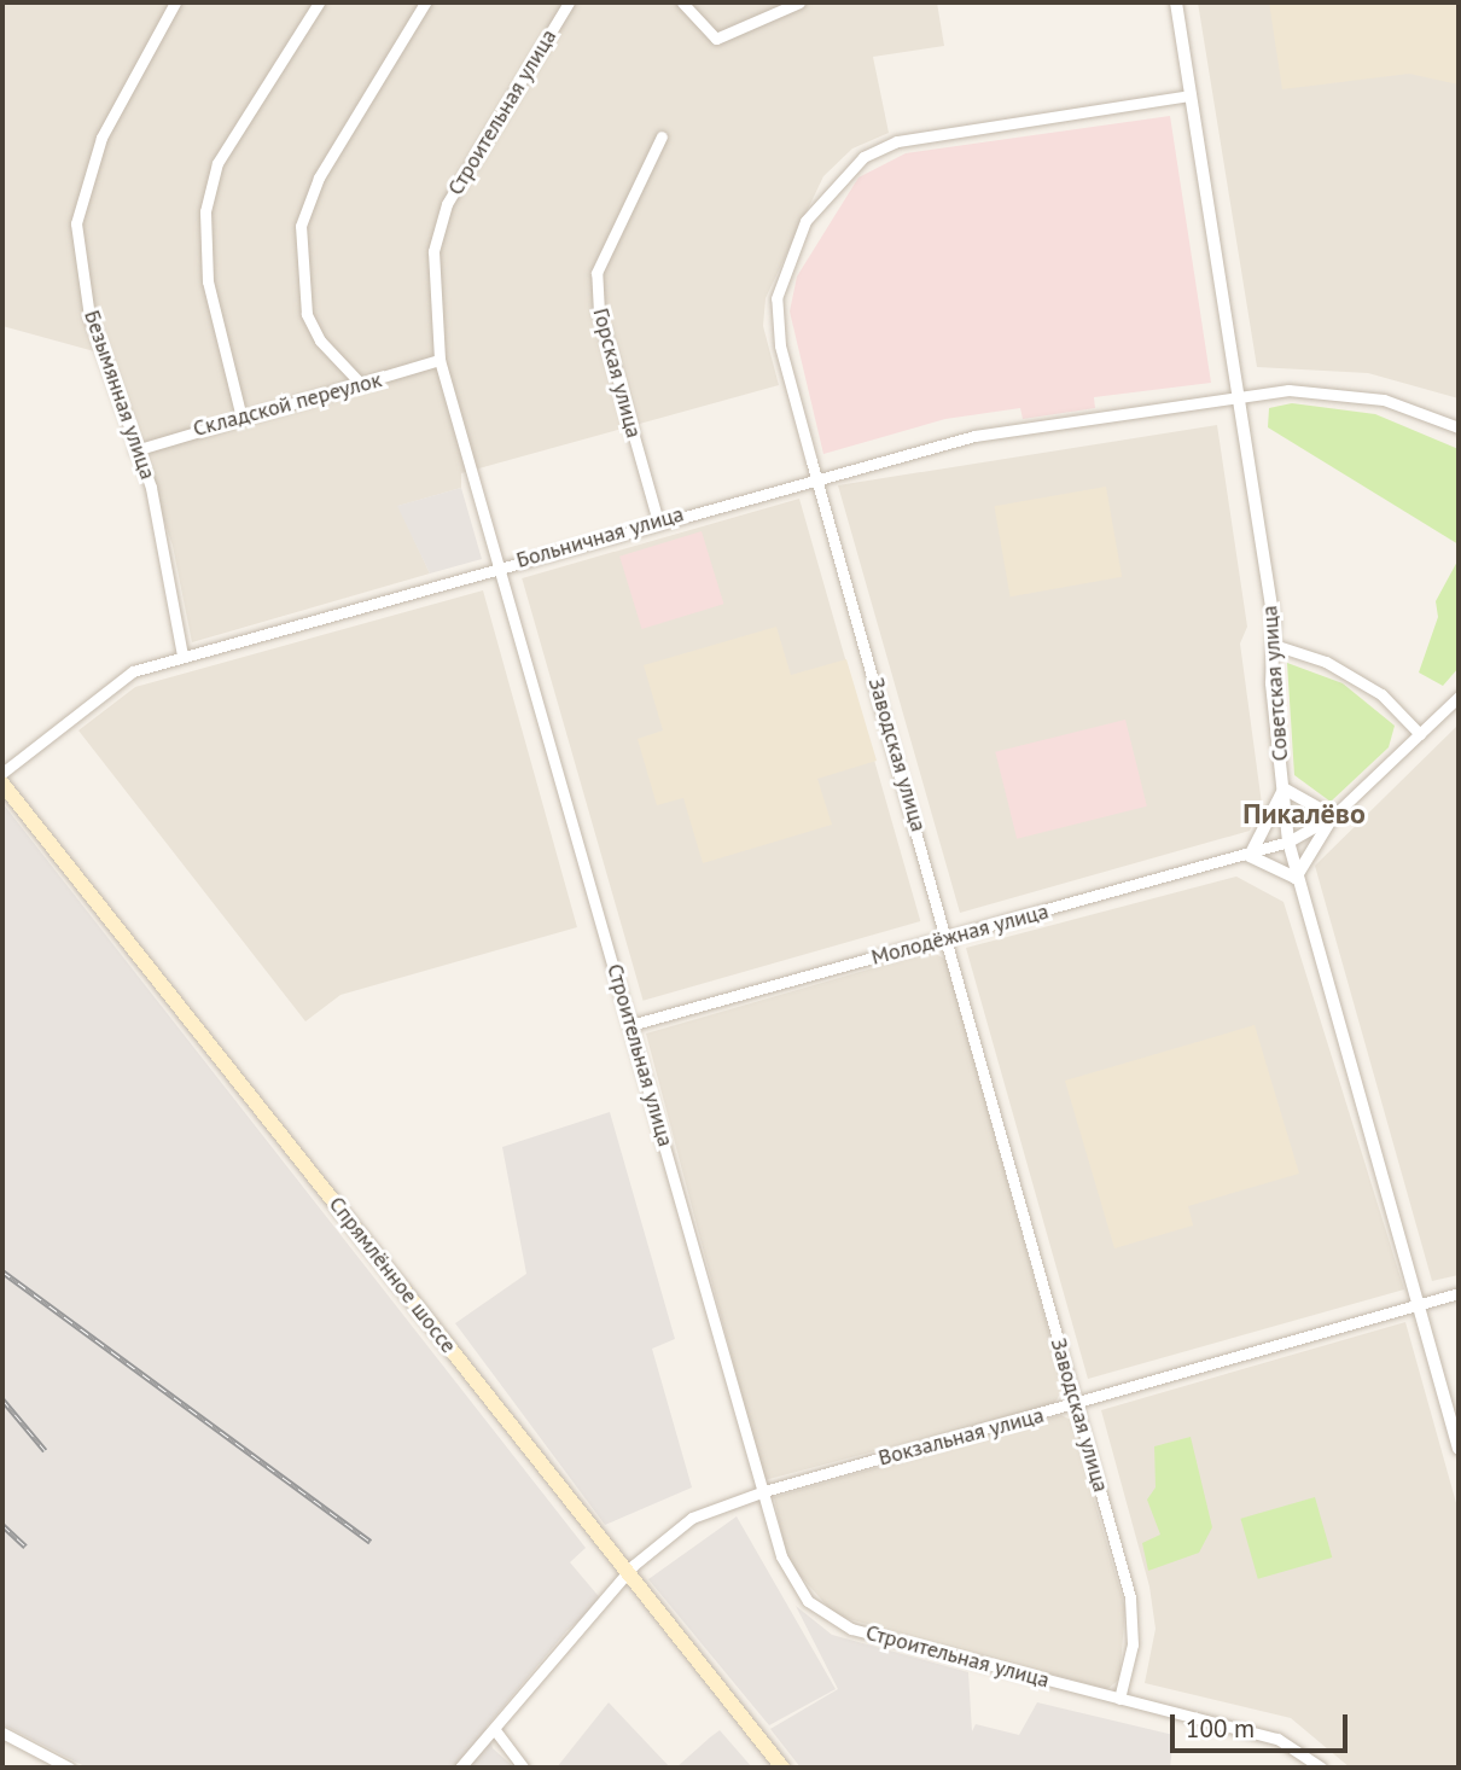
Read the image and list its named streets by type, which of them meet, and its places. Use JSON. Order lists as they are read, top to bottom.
{
  "streets": {
    "main road": ["Спрямлённое шоссе"],
    "street": [
      "Строительная улица",
      "Горская улица",
      "Безымянная улица",
      "Складской переулок",
      "Больничная улица",
      "Советская улица",
      "Заводская улица",
      "Молодёжная улица",
      "Вокзальная улица"
    ]
  },
  "crossings": [
    ["Строительная улица", "Складской переулок"],
    ["Строительная улица", "Больничная улица"],
    ["Строительная улица", "Заводская улица"],
    ["Строительная улица", "Молодёжная улица"],
    ["Строительная улица", "Вокзальная улица"],
    ["Горская улица", "Больничная улица"],
    ["Безымянная улица", "Складской переулок"],
    ["Безымянная улица", "Больничная улица"],
    ["Больничная улица", "Советская улица"],
    ["Больничная улица", "Заводская улица"],
    ["Советская улица", "Заводская улица"],
    ["Советская улица", "Молодёжная улица"],
    ["Советская улица", "Вокзальная улица"],
    ["Заводская улица", "Молодёжная улица"],
    ["Заводская улица", "Вокзальная улица"],
    ["Спрямлённое шоссе", "Вокзальная улица"]
  ],
  "districts": ["Пикалёво"],
  "scale_bar": "100 m"
}
